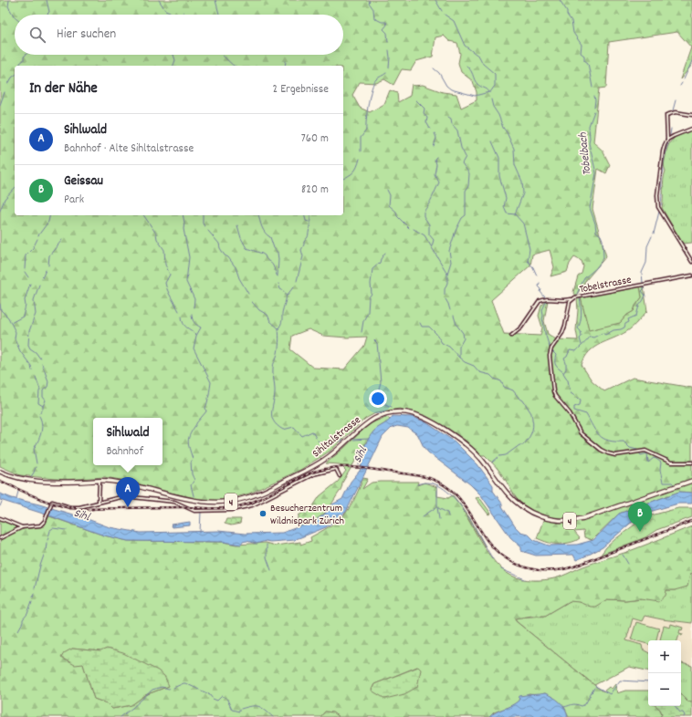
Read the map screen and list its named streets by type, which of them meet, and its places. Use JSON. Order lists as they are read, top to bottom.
{
  "streets": {
    "main road": ["Sihltalstrasse", "4"],
    "street": ["Tobelstrasse"]
  },
  "water": ["Tobelbach", "Sihl"],
  "places": ["Besucherzentrum Wildnispark Zürich"],
  "page": {
    "search": "Hier suchen",
    "heading": ["In der Nähe", "2 Ergebnisse"],
    "list": [
      {
        "mark": "A",
        "name": "Sihlwald",
        "note": "Bahnhof · Alte Sihltalstrasse",
        "value": "760 m"
      },
      {
        "mark": "B",
        "name": "Geissau",
        "note": "Park",
        "value": "820 m"
      }
    ],
    "popup": ["Sihlwald", "Bahnhof"],
    "pins": ["A", "B"],
    "map_buttons": ["+", "−"]
  }
}
